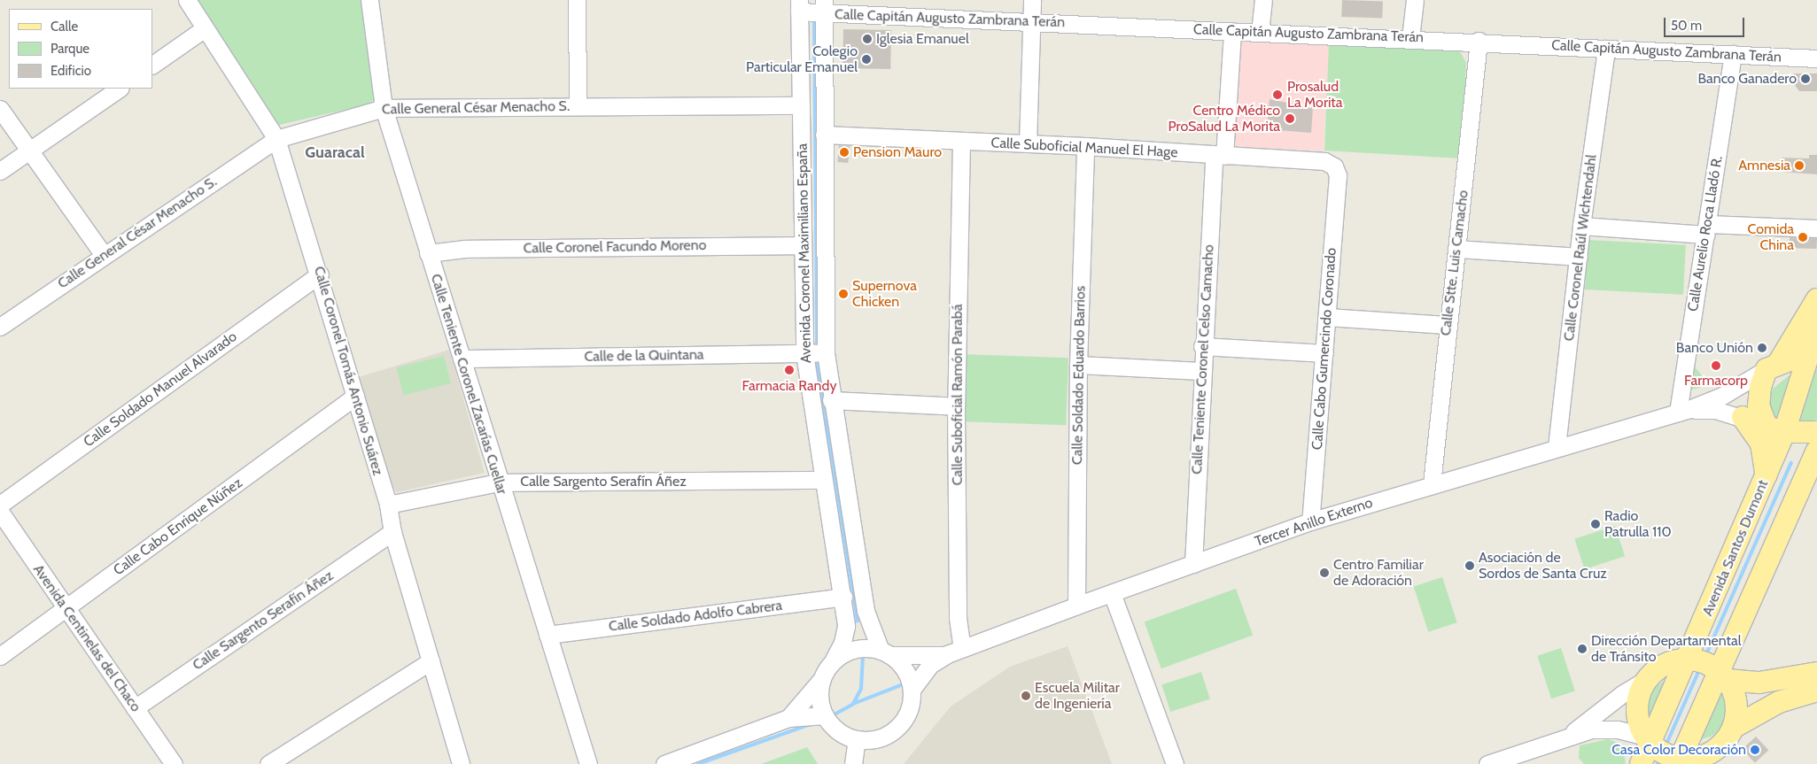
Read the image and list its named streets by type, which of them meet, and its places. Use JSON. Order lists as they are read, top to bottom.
{
  "streets": {
    "main road": ["Avenida Santos Dumont"],
    "street": [
      "Calle Capitán Augusto Zambrana Terán",
      "Calle General César Menacho S.",
      "Calle Suboficial Manuel El Hage",
      "Calle Aurelio Roca Lladó R.",
      "Calle Coronel Facundo Moreno",
      "Calle Coronel Raúl Wichtendahl",
      "Avenida Coronel Maximiliano España",
      "Calle Stte. Luis Camacho",
      "Calle Cabo Gumercindo Coronado",
      "Calle de la Quintana",
      "Calle Teniente Coronel Celso Camacho",
      "Calle Coronel Tomás Antonio Suárez",
      "Calle Soldado Eduardo Barrios",
      "Calle Teniente Coronel Zacarías Cuellar",
      "Calle Soldado Manuel Alvarado",
      "Calle Suboficial Ramón Parabá",
      "Calle Sargento Serafín Áñez",
      "Tercer Anillo Externo",
      "Calle Cabo Enrique Núñez",
      "Calle Soldado Adolfo Cabrera",
      "Avenida Centinelas del Chaco"
    ]
  },
  "crossings": [
    ["Calle Capitán Augusto Zambrana Terán", "Calle Aurelio Roca Lladó R."],
    ["Calle Capitán Augusto Zambrana Terán", "Calle Coronel Raúl Wichtendahl"],
    ["Calle Capitán Augusto Zambrana Terán", "Avenida Coronel Maximiliano España"],
    ["Calle Capitán Augusto Zambrana Terán", "Calle Stte. Luis Camacho"],
    ["Calle Capitán Augusto Zambrana Terán", "Calle Teniente Coronel Celso Camacho"],
    ["Calle General César Menacho S.", "Avenida Coronel Maximiliano España"],
    ["Calle General César Menacho S.", "Calle Coronel Tomás Antonio Suárez"],
    ["Calle General César Menacho S.", "Calle Teniente Coronel Zacarías Cuellar"],
    ["Calle Suboficial Manuel El Hage", "Avenida Coronel Maximiliano España"],
    ["Calle Suboficial Manuel El Hage", "Calle Cabo Gumercindo Coronado"],
    ["Calle Suboficial Manuel El Hage", "Calle Teniente Coronel Celso Camacho"],
    ["Calle Suboficial Manuel El Hage", "Calle Soldado Eduardo Barrios"],
    ["Calle Suboficial Manuel El Hage", "Calle Suboficial Ramón Parabá"],
    ["Calle Aurelio Roca Lladó R.", "Tercer Anillo Externo"],
    ["Calle Coronel Facundo Moreno", "Avenida Coronel Maximiliano España"],
    ["Calle Coronel Facundo Moreno", "Calle Teniente Coronel Zacarías Cuellar"],
    ["Calle Coronel Raúl Wichtendahl", "Tercer Anillo Externo"],
    ["Avenida Coronel Maximiliano España", "Calle de la Quintana"],
    ["Avenida Coronel Maximiliano España", "Calle Sargento Serafín Áñez"],
    ["Avenida Coronel Maximiliano España", "Tercer Anillo Externo"],
    ["Avenida Coronel Maximiliano España", "Calle Soldado Adolfo Cabrera"],
    ["Calle Stte. Luis Camacho", "Tercer Anillo Externo"],
    ["Calle Cabo Gumercindo Coronado", "Tercer Anillo Externo"],
    ["Calle de la Quintana", "Calle Teniente Coronel Zacarías Cuellar"],
    ["Calle Teniente Coronel Celso Camacho", "Tercer Anillo Externo"],
    ["Calle Coronel Tomás Antonio Suárez", "Calle Soldado Manuel Alvarado"],
    ["Calle Coronel Tomás Antonio Suárez", "Calle Sargento Serafín Áñez"],
    ["Calle Coronel Tomás Antonio Suárez", "Calle Cabo Enrique Núñez"],
    ["Calle Soldado Eduardo Barrios", "Tercer Anillo Externo"],
    ["Calle Teniente Coronel Zacarías Cuellar", "Calle Sargento Serafín Áñez"],
    ["Calle Teniente Coronel Zacarías Cuellar", "Calle Soldado Adolfo Cabrera"],
    ["Calle Suboficial Ramón Parabá", "Tercer Anillo Externo"],
    ["Calle Sargento Serafín Áñez", "Avenida Centinelas del Chaco"],
    ["Tercer Anillo Externo", "Avenida Santos Dumont"],
    ["Calle Cabo Enrique Núñez", "Avenida Centinelas del Chaco"]
  ],
  "districts": ["Guaracal"],
  "places": [
    "Iglesia Emanuel",
    "Colegio Particular Emanuel",
    "Banco Ganadero",
    "Prosalud La Morita",
    "Centro Médico ProSalud La Morita",
    "Pension Mauro",
    "Amnesia",
    "Comida China",
    "Supernova Chicken",
    "Banco Unión",
    "Farmacorp",
    "Farmacia Randy",
    "Radio Patrulla 110",
    "Asociación de Sordos de Santa Cruz",
    "Centro Familiar de Adoración",
    "Dirección Departamental de Tránsito",
    "Escuela Militar de Ingeniería",
    "Casa Color Decoración"
  ],
  "legend": ["Calle", "Parque", "Edificio"],
  "scale_bar": "50 m"
}
